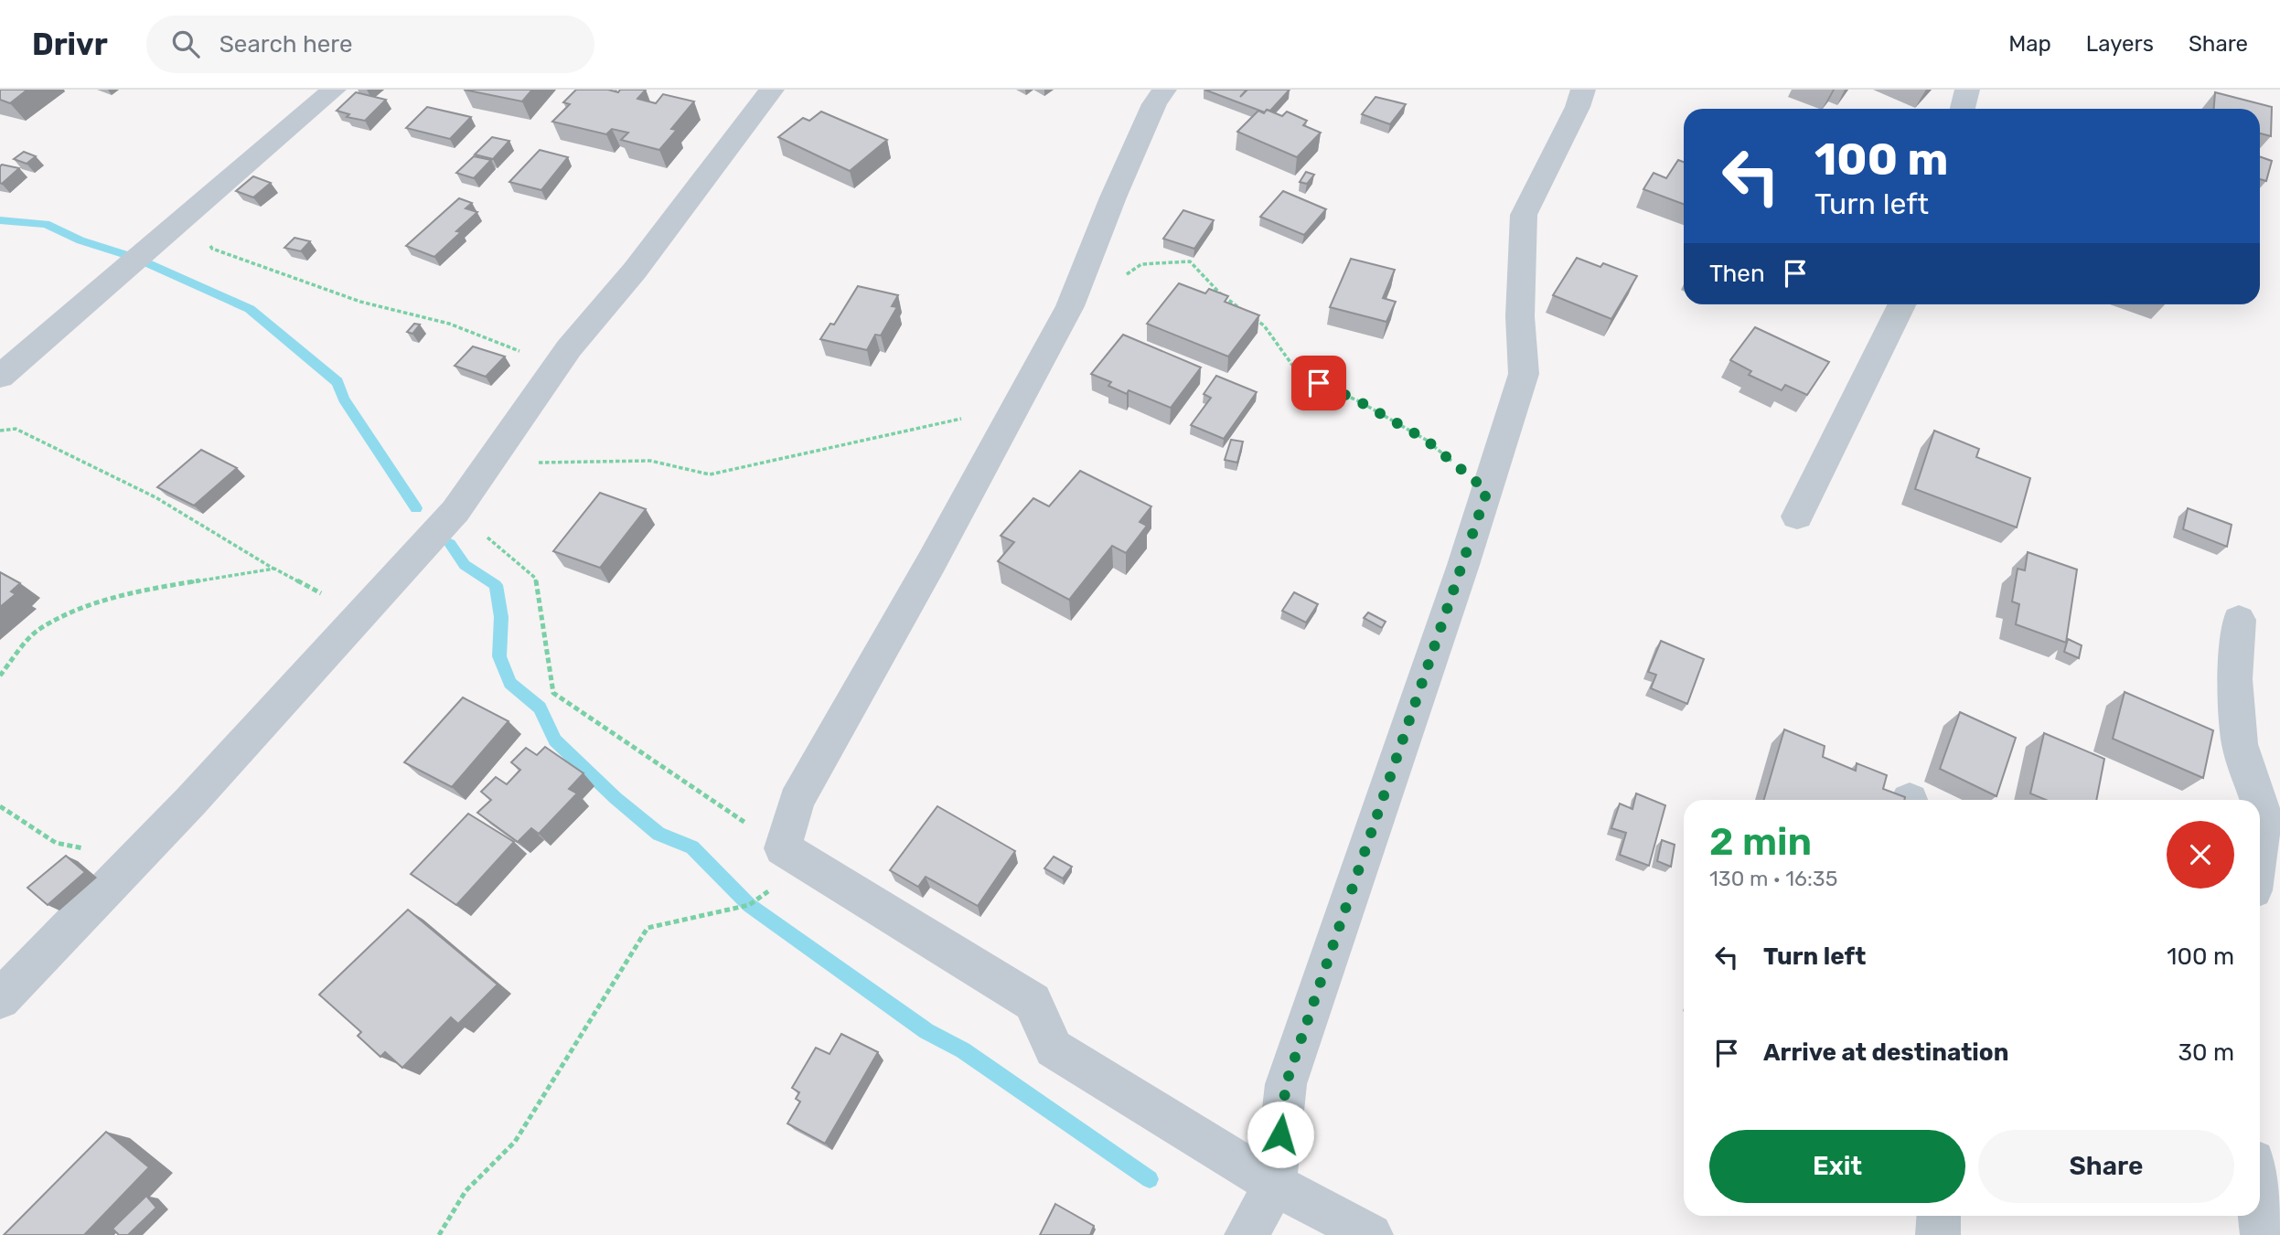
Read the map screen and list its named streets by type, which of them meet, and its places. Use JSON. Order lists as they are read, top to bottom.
{
  "page": {
    "header": "Drivr",
    "search": "Search here",
    "nav": ["Map", "Layers", "Share"],
    "turn": ["100 m", "Turn left"],
    "then": "Then",
    "heading": ["2 min", "130 m · 16:35"],
    "list": [
      {
        "name": "Turn left",
        "value": "100 m"
      },
      {
        "name": "Arrive at destination",
        "value": "30 m"
      }
    ],
    "buttons": ["Exit", "Share"]
  }
}
